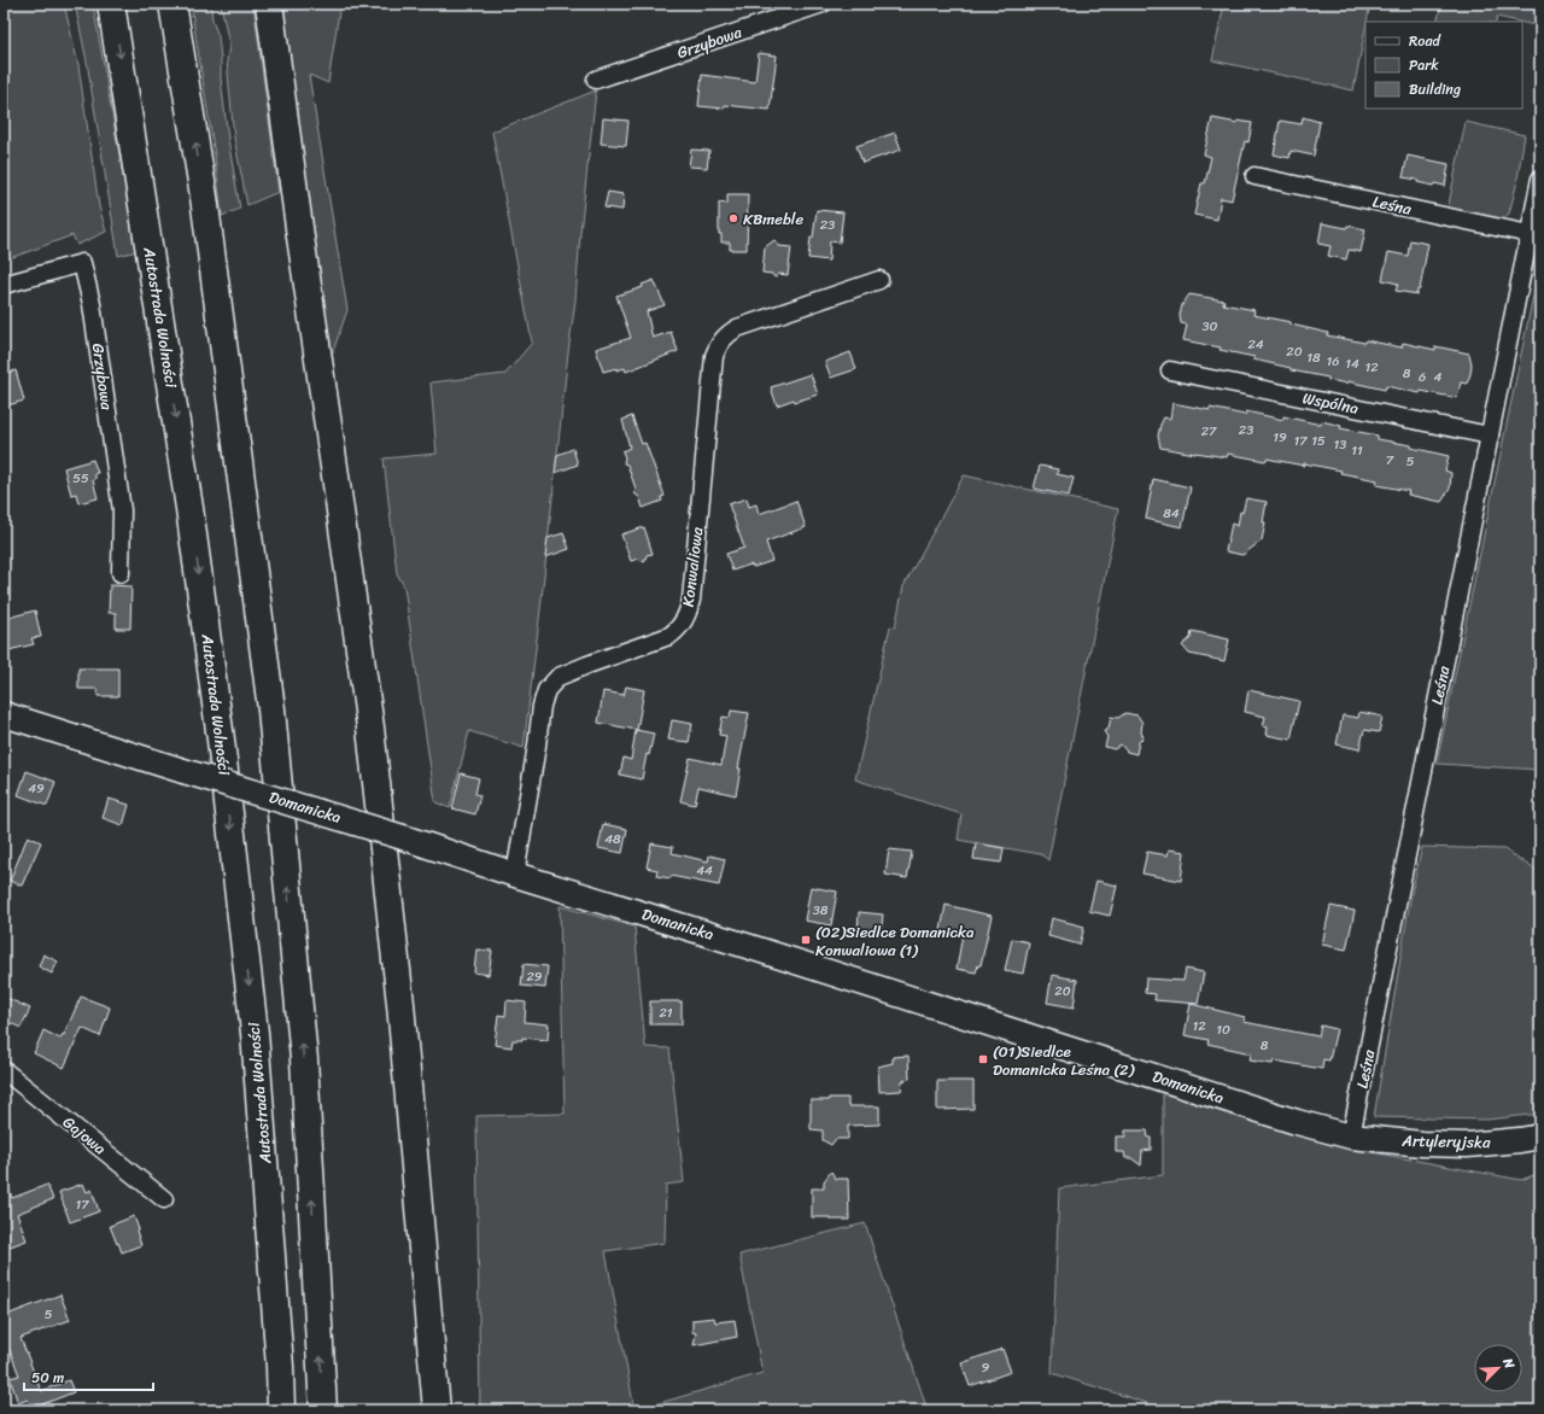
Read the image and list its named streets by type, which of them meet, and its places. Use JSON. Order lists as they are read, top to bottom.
{
  "streets": {
    "main road": ["Autostrada Wolności"],
    "street": [
      "Grzybowa",
      "Leśna",
      "Wspólna",
      "Konwaliowa",
      "Domanicka",
      "Gajowa",
      "Artyleryjska"
    ]
  },
  "crossings": [
    ["Leśna", "Wspólna"],
    ["Leśna", "Domanicka"],
    ["Leśna", "Artyleryjska"],
    ["Konwaliowa", "Domanicka"],
    ["Domanicka", "Artyleryjska"]
  ],
  "places": {
    "other": ["KBmeble"],
    "transit": ["(02)Siedlce Domanicka Konwaliowa (1)", "(01)Siedlce Domanicka Leśna (2)"]
  },
  "house_numbers": [
    "23",
    "30",
    "24",
    "20",
    "18",
    "16",
    "14",
    "12",
    "8",
    "6",
    "4",
    "23",
    "27",
    "19",
    "17",
    "15",
    "13",
    "11",
    "7",
    "5",
    "55",
    "84",
    "49",
    "48",
    "44",
    "38",
    "29",
    "20",
    "21",
    "12",
    "10",
    "8",
    "17",
    "5",
    "9"
  ],
  "legend": ["Road", "Park", "Building"],
  "scale_bar": "50 m",
  "north": "top right"
}
